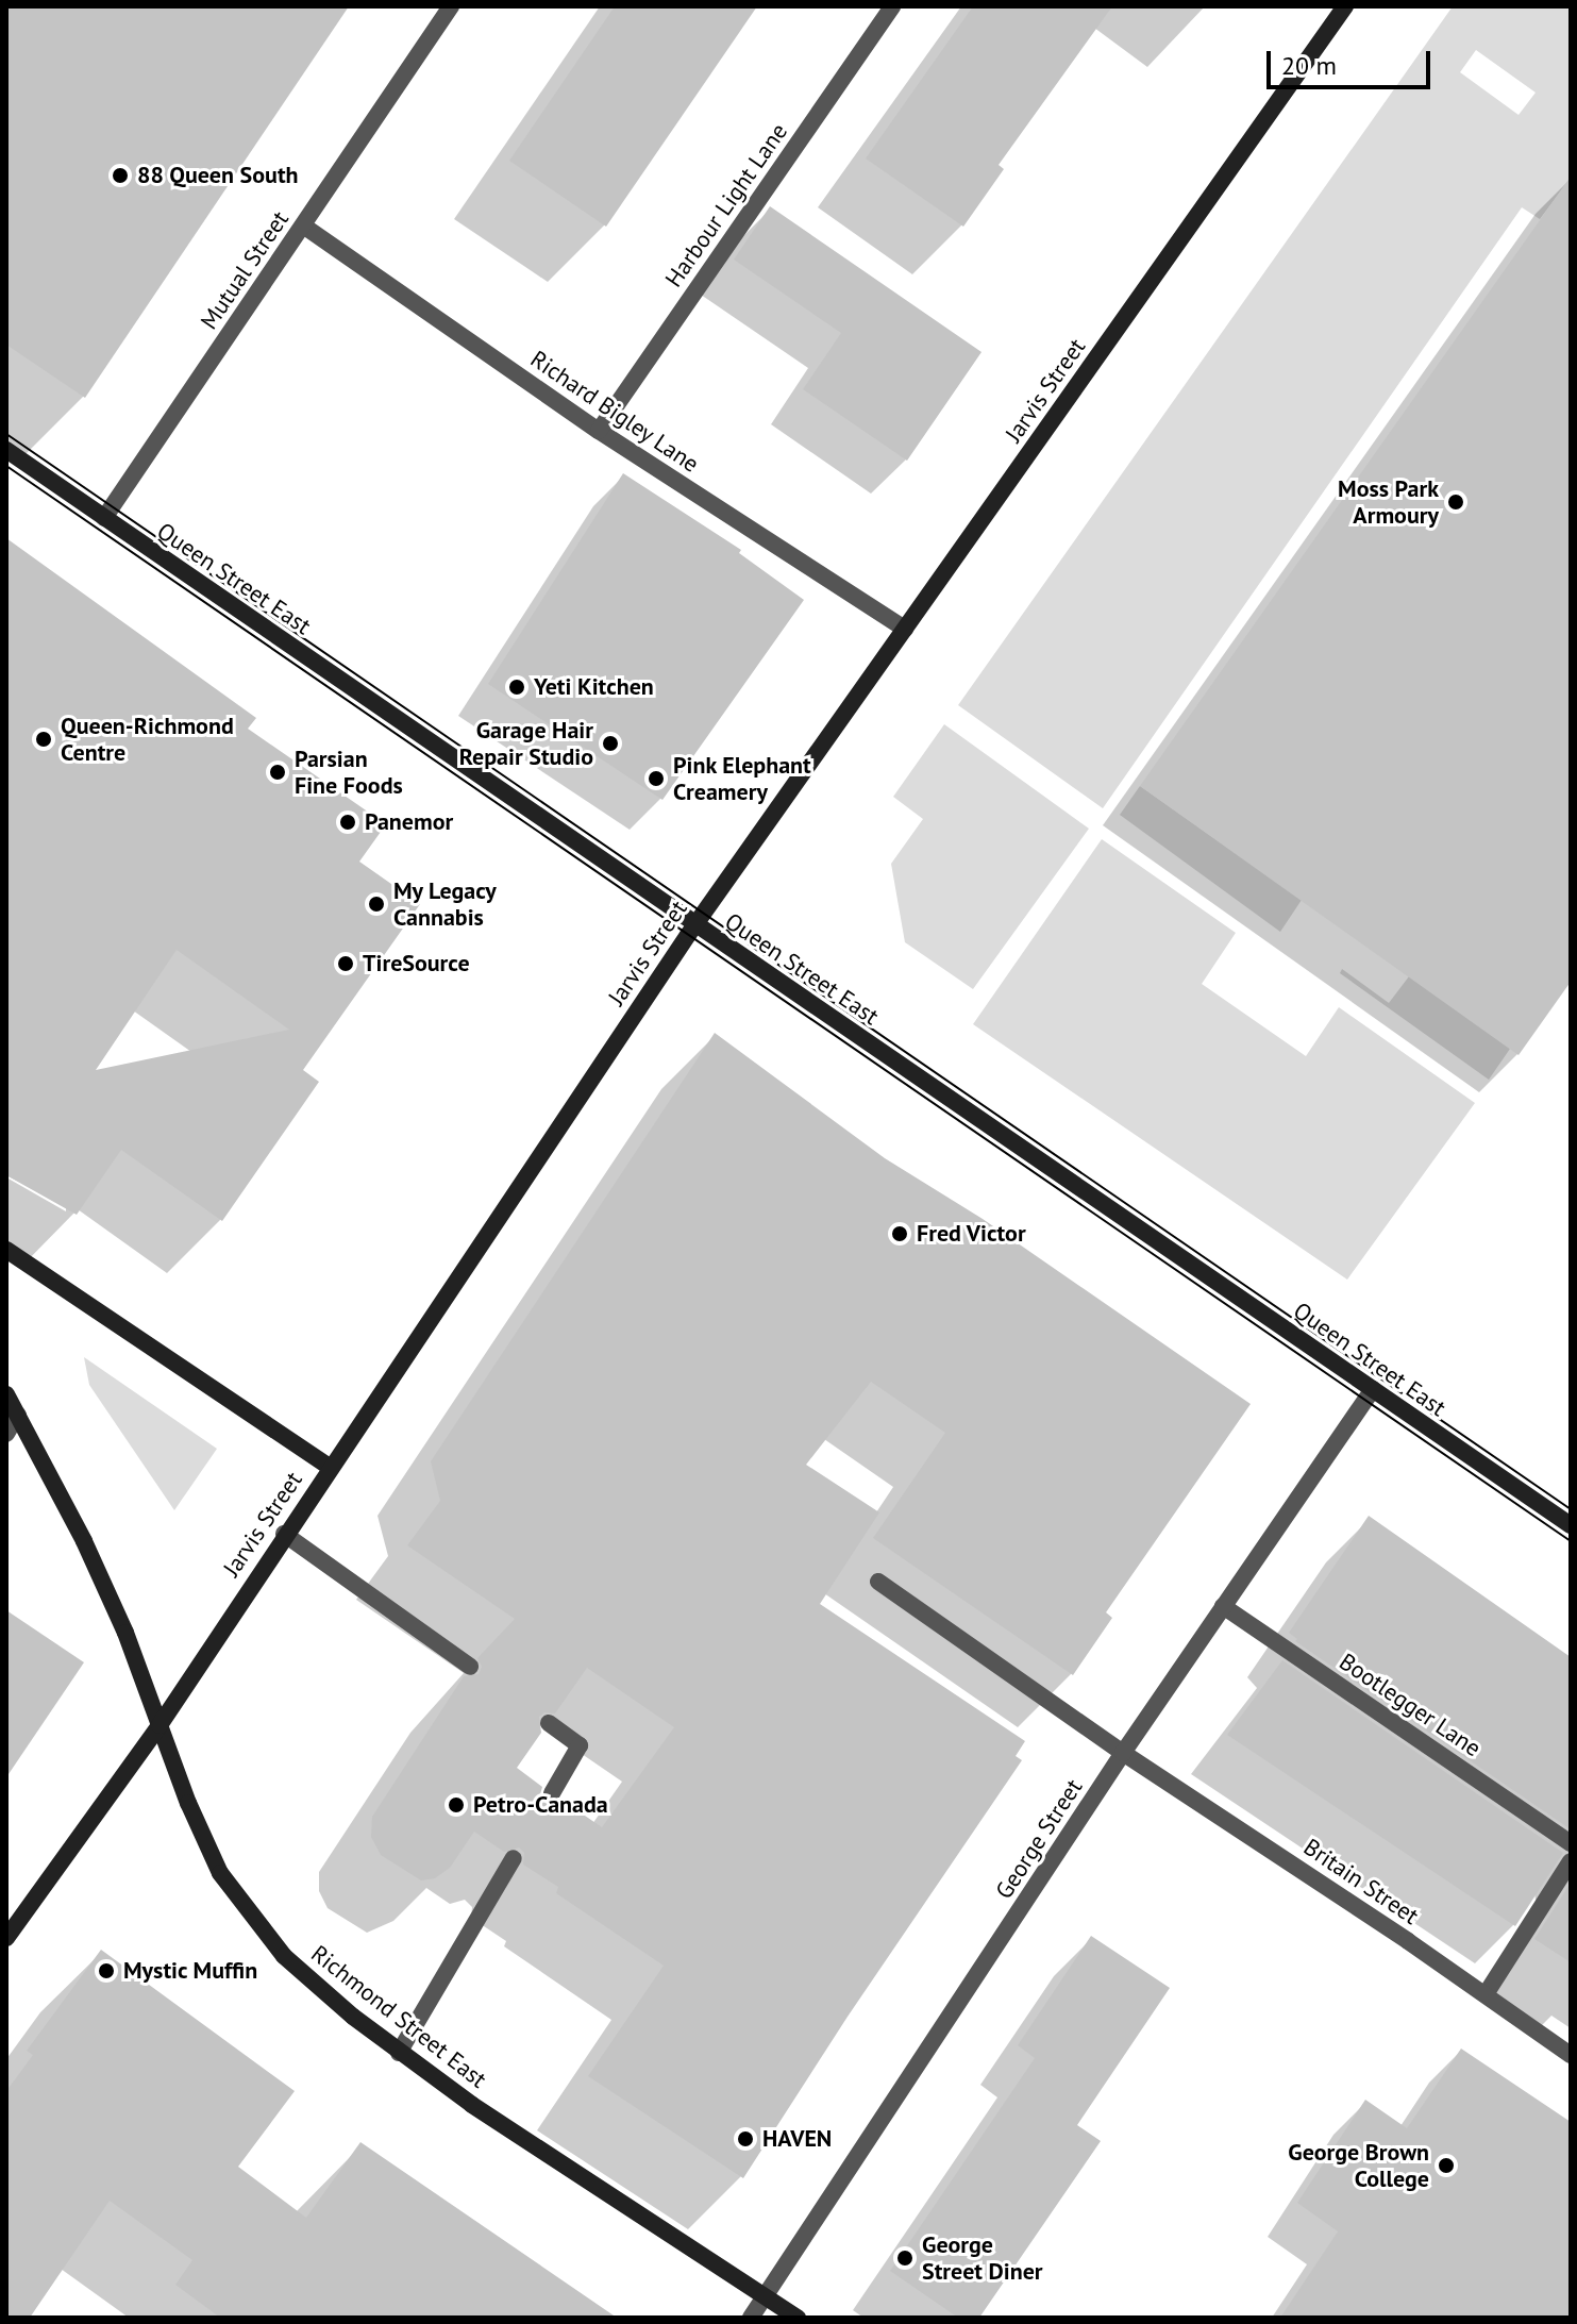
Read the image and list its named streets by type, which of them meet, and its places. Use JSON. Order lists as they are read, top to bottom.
{
  "streets": {
    "main road": ["Jarvis Street", "Queen Street East", "Richmond Street East"],
    "street": [
      "Harbour Light Lane",
      "Mutual Street",
      "Richard Bigley Lane",
      "Bootlegger Lane",
      "George Street",
      "Britain Street"
    ]
  },
  "crossings": [
    ["Harbour Light Lane", "Richard Bigley Lane"],
    ["Mutual Street", "Richard Bigley Lane"],
    ["Mutual Street", "Queen Street East"],
    ["Jarvis Street", "Richard Bigley Lane"],
    ["Jarvis Street", "Queen Street East"],
    ["Jarvis Street", "Richmond Street East"],
    ["Queen Street East", "George Street"],
    ["Bootlegger Lane", "George Street"],
    ["George Street", "Britain Street"],
    ["George Street", "Richmond Street East"]
  ],
  "places": [
    "88 Queen South",
    "Moss Park Armoury",
    "Yeti Kitchen",
    "Queen-Richmond Centre",
    "Garage Hair Repair Studio",
    "Parsian Fine Foods",
    "Pink Elephant Creamery",
    "Panemor",
    "My Legacy Cannabis",
    "TireSource",
    "Fred Victor",
    "Petro-Canada",
    "Mystic Muffin",
    "HAVEN",
    "George Brown College",
    "George Street Diner"
  ],
  "scale_bar": "20 m"
}
